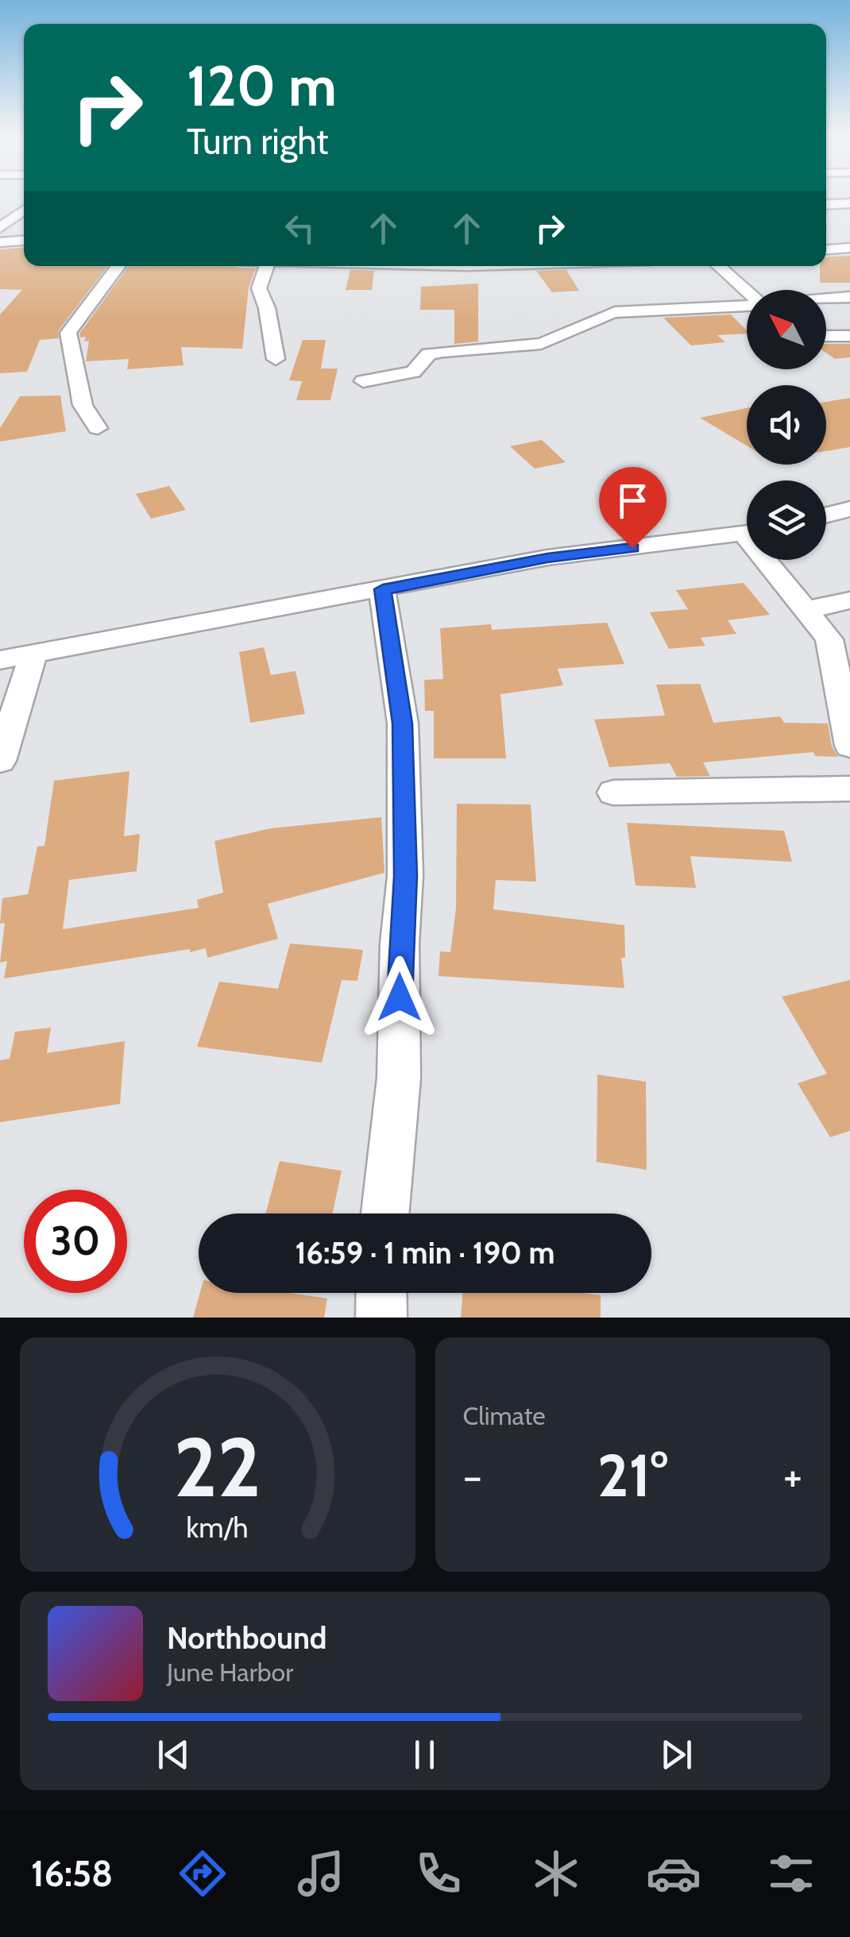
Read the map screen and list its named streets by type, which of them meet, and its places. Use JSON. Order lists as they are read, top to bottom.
{
  "north": "top left",
  "page": {
    "turn": ["120 m", "Turn right"],
    "limit": "30",
    "trip": "16:59 · 1 min · 190 m",
    "tile": "Climate",
    "heat": ["−", "21°", "+"],
    "song": ["Northbound", "June Harbor"],
    "tabs": "16:58",
    "gauge": ["22", "km/h"]
  }
}
